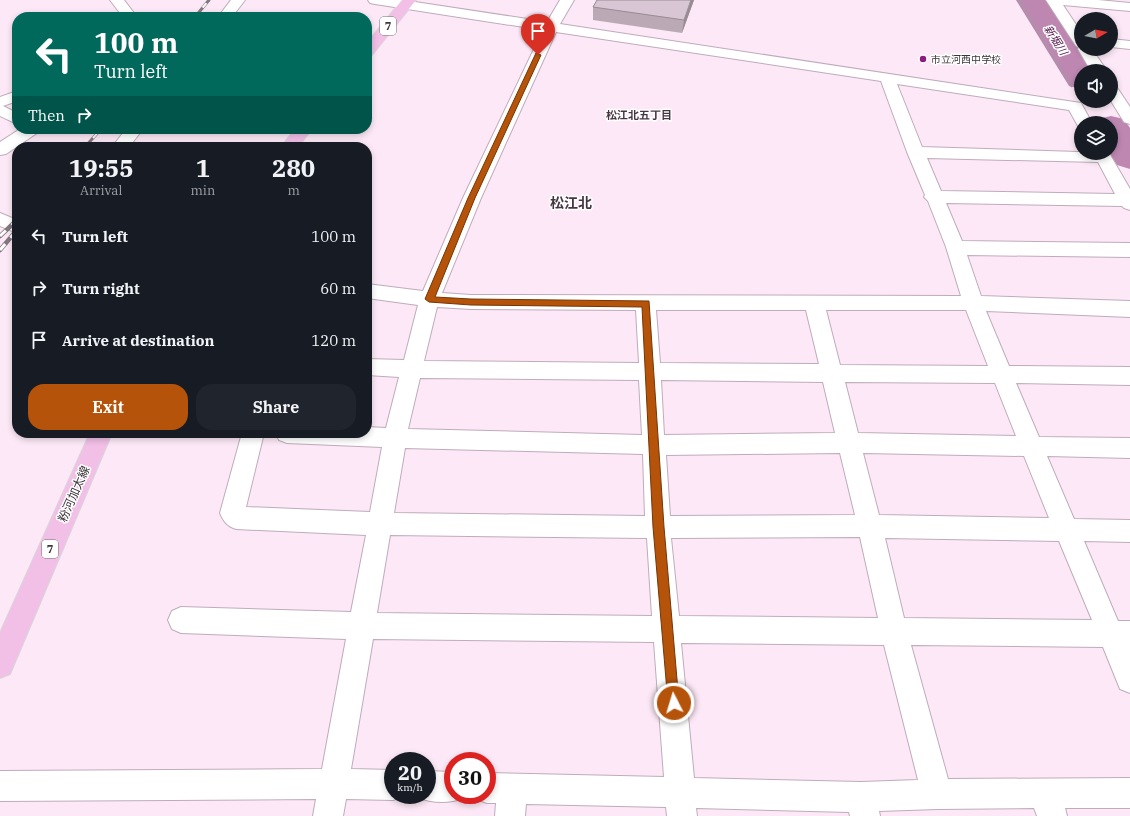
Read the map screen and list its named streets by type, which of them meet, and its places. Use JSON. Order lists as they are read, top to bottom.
{
  "streets": {
    "main road": ["7", "粉河加太線"]
  },
  "districts": ["松江北五丁目", "松江北"],
  "water": ["新堀川"],
  "places": ["市立河西中学校"],
  "north": "right",
  "page": {
    "turn": ["100 m", "Turn left"],
    "then": "Then",
    "eta": [
      "19:55",
      "Arrival",
      "1",
      "min",
      "280",
      "m"
    ],
    "list": [
      {
        "name": "Turn left",
        "value": "100 m"
      },
      {
        "name": "Turn right",
        "value": "60 m"
      },
      {
        "name": "Arrive at destination",
        "value": "120 m"
      }
    ],
    "buttons": ["Exit", "Share"],
    "speed": "20 km/h",
    "limit": "30"
  }
}
